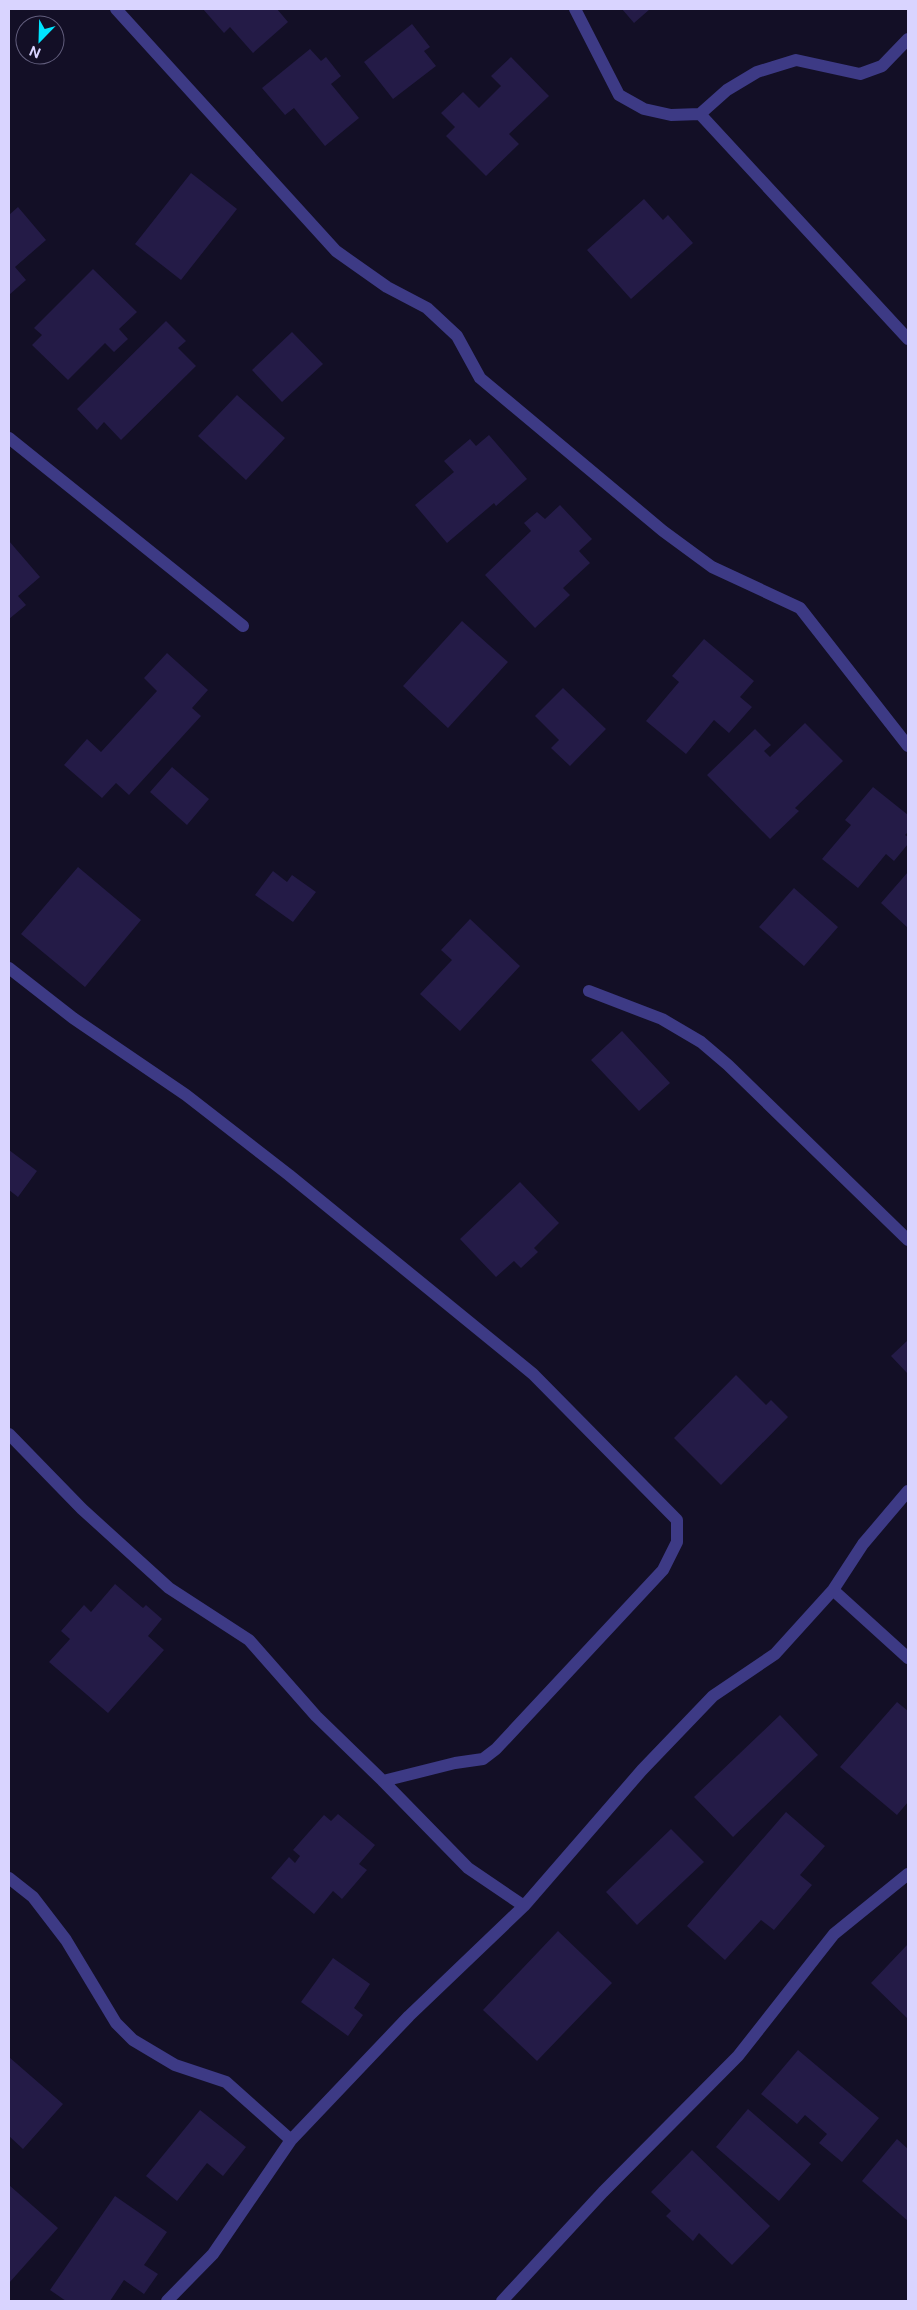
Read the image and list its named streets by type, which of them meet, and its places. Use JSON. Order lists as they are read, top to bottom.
{
  "north": "bottom left"
}
